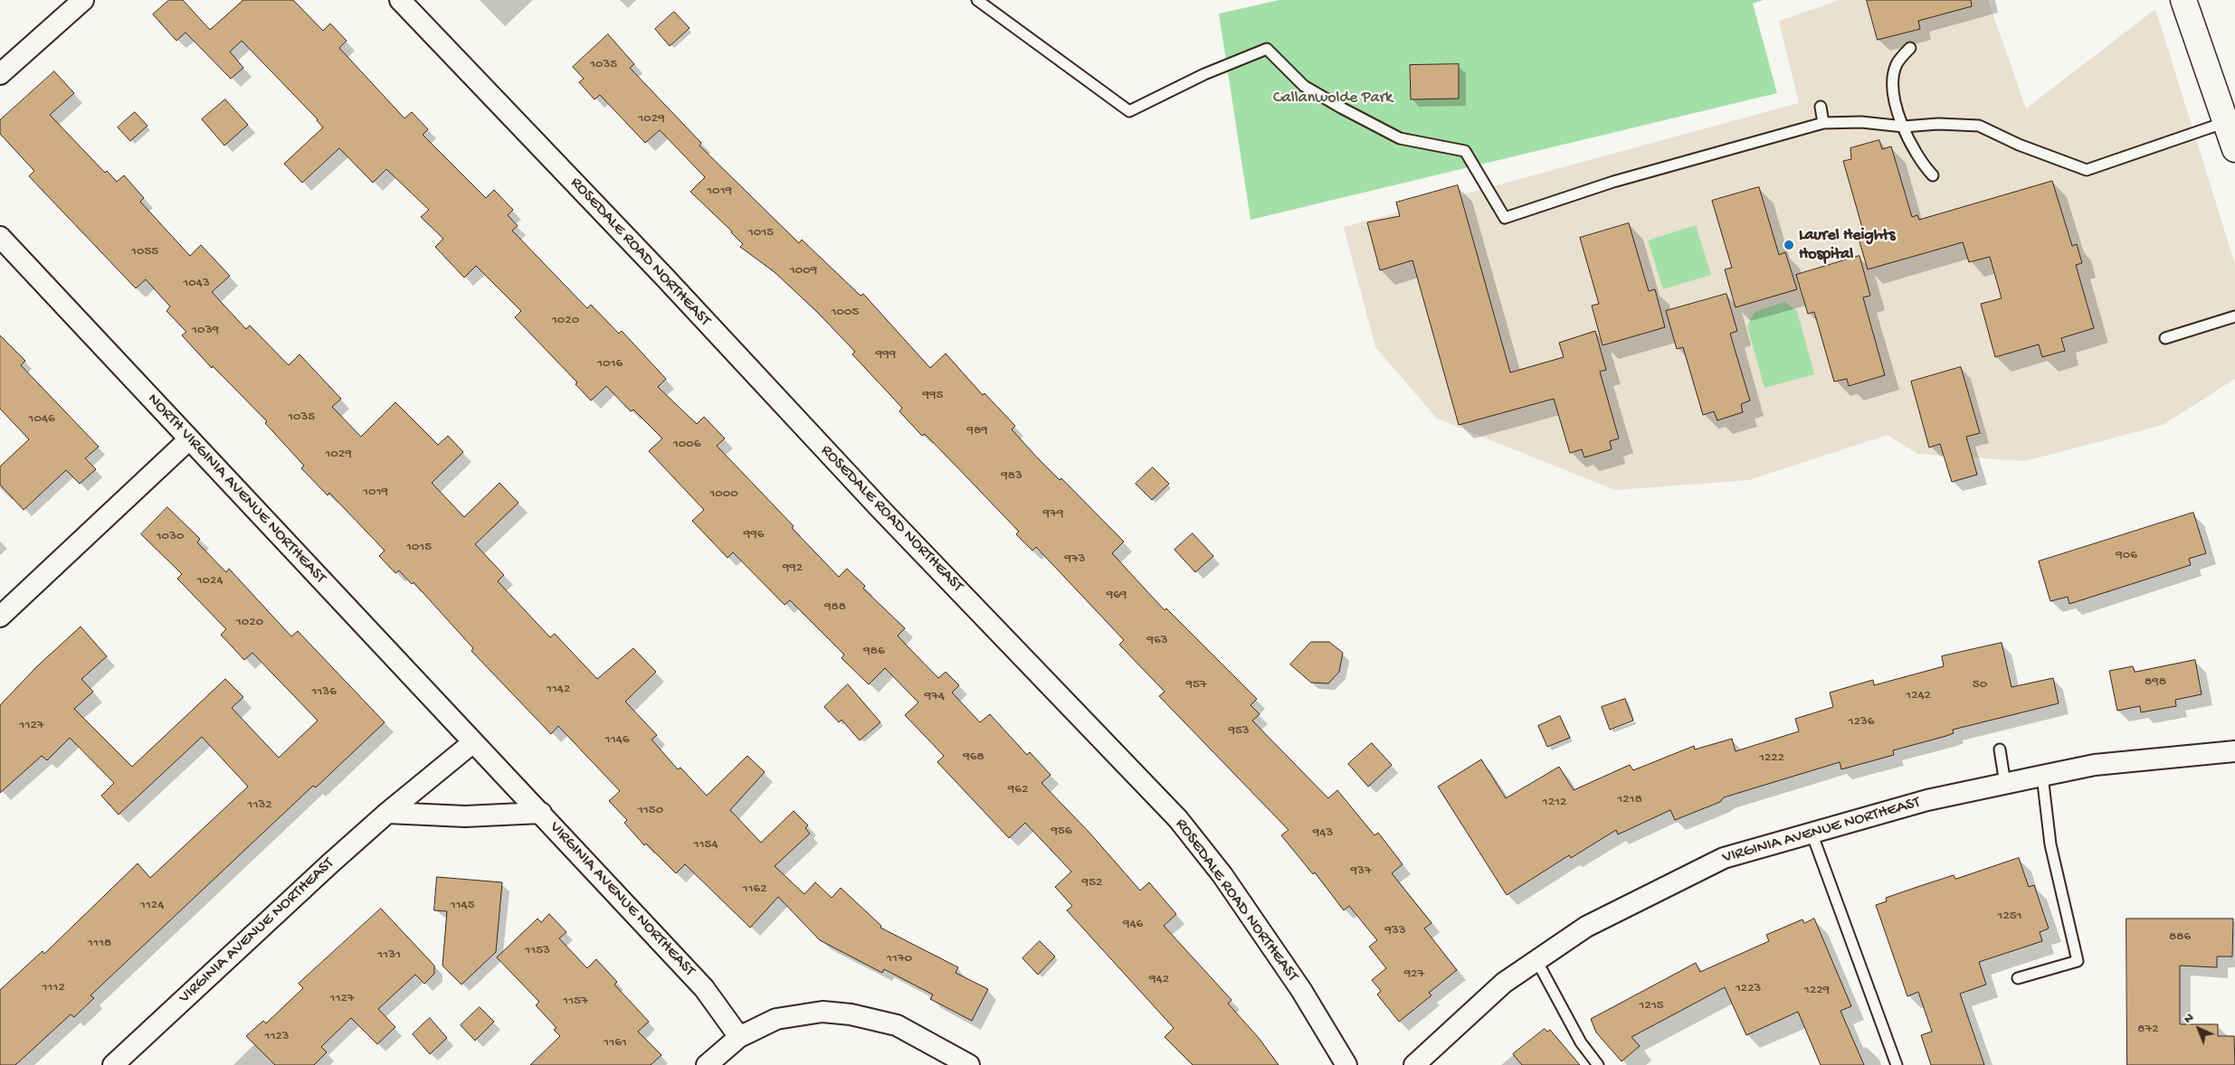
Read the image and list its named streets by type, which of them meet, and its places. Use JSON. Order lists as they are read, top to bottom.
{
  "streets": {
    "street": ["ROSEDALE ROAD NORTHEAST", "NORTH VIRGINIA AVENUE NORTHEAST", "VIRGINIA AVENUE NORTHEAST"]
  },
  "crossings": [
    ["NORTH VIRGINIA AVENUE NORTHEAST", "VIRGINIA AVENUE NORTHEAST"]
  ],
  "parks": ["Callanwolde Park"],
  "places": ["Laurel Heights Hospital"],
  "house_numbers": [
    "1035",
    "1029",
    "1019",
    "1015",
    "1055",
    "1009",
    "1043",
    "1005",
    "1020",
    "1039",
    "999",
    "1016",
    "995",
    "1035",
    "1046",
    "989",
    "1006",
    "1029",
    "983",
    "1019",
    "1000",
    "979",
    "996",
    "1030",
    "1015",
    "906",
    "973",
    "992",
    "1024",
    "969",
    "988",
    "1020",
    "963",
    "986",
    "898",
    "957",
    "50",
    "1142",
    "1136",
    "1242",
    "974",
    "1236",
    "1127",
    "953",
    "1146",
    "968",
    "1222",
    "962",
    "1218",
    "1212",
    "1132",
    "1150",
    "956",
    "943",
    "1154",
    "937",
    "952",
    "1162",
    "1124",
    "1145",
    "1251",
    "946",
    "933",
    "886",
    "1118",
    "1153",
    "1131",
    "1170",
    "927",
    "942",
    "1112",
    "1223",
    "1229",
    "1127",
    "1157",
    "1215",
    "872",
    "1123",
    "1161"
  ],
  "north": "top left"
}
